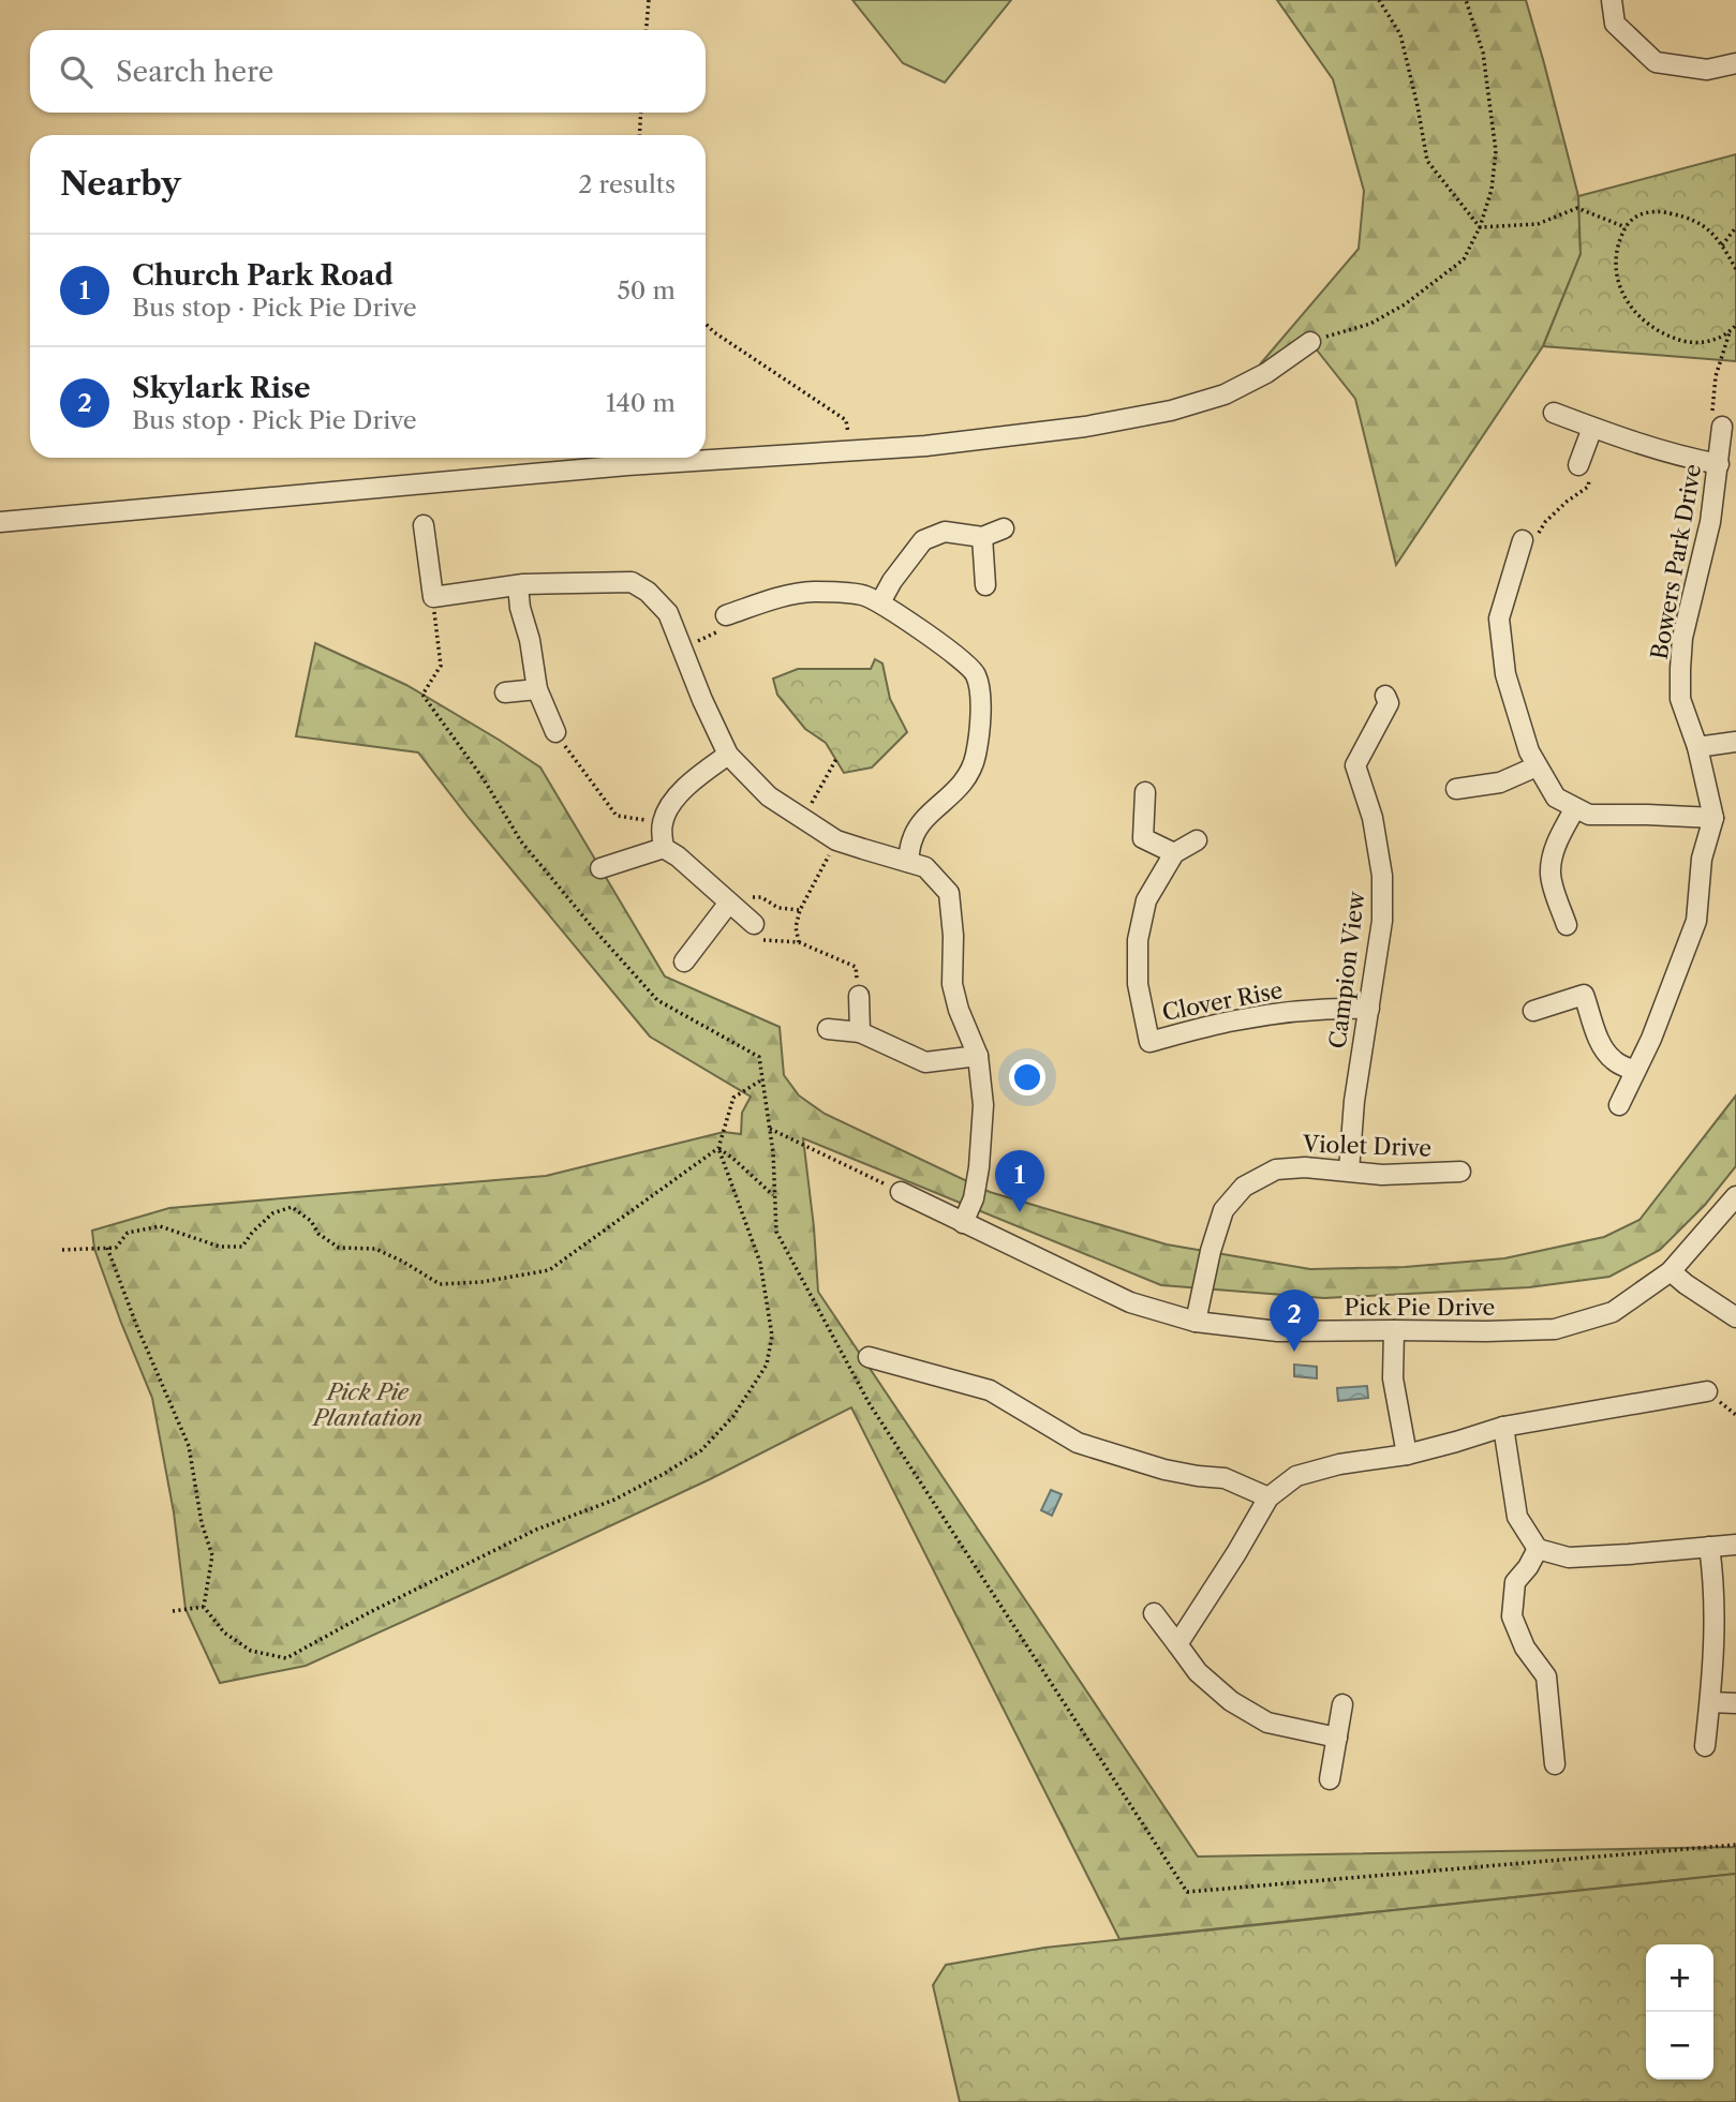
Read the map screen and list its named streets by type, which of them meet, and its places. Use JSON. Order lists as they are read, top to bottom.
{
  "streets": {
    "street": [
      "Bowers Park Drive",
      "Campion View",
      "Clover Rise",
      "Violet Drive",
      "Pick Pie Drive"
    ]
  },
  "crossings": [
    ["Campion View", "Clover Rise"],
    ["Campion View", "Violet Drive"],
    ["Violet Drive", "Pick Pie Drive"]
  ],
  "parks": ["Pick Pie Plantation"],
  "page": {
    "search": "Search here",
    "heading": ["Nearby", "2 results"],
    "list": [
      {
        "mark": "1",
        "name": "Church Park Road",
        "note": "Bus stop · Pick Pie Drive",
        "value": "50 m"
      },
      {
        "mark": "2",
        "name": "Skylark Rise",
        "note": "Bus stop · Pick Pie Drive",
        "value": "140 m"
      }
    ],
    "pins": ["1", "2"],
    "map_buttons": ["+", "−"]
  }
}
